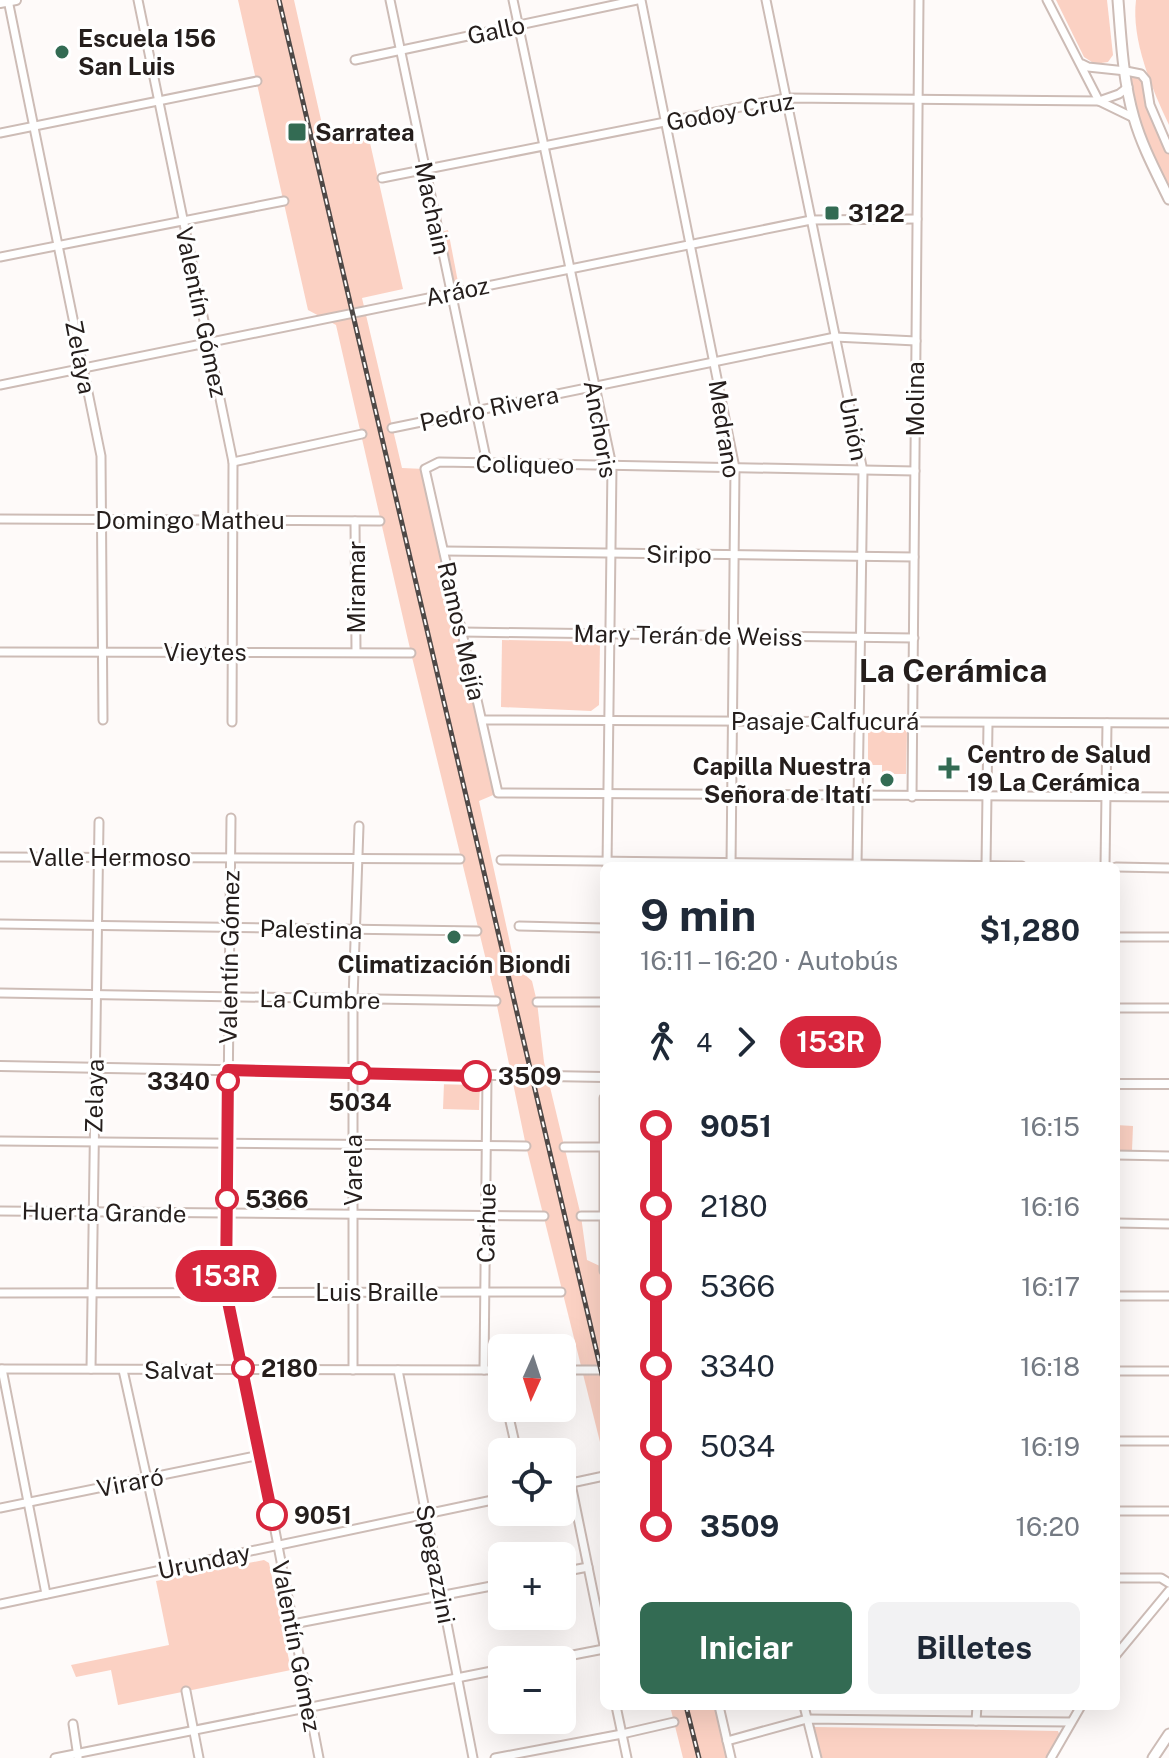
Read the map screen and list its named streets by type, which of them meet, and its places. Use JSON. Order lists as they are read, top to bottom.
{
  "streets": {
    "street": [
      "Gallo",
      "Godoy Cruz",
      "Machain",
      "Aráoz",
      "Valentín Gómez",
      "Zelaya",
      "Molina",
      "Pedro Rivera",
      "Anchoris",
      "Medrano",
      "Unión",
      "Coliqueo",
      "Domingo Matheu",
      "Siripo",
      "Miramar",
      "Ramos Mejía",
      "Mary Terán de Weiss",
      "Vieytes",
      "Pasaje Calfucurá",
      "Valle Hermoso",
      "Palestina",
      "La Cumbre",
      "Varela",
      "Huerta Grande",
      "Carhue",
      "Luis Braille",
      "Salvat",
      "Viraró",
      "Urunday",
      "Spegazzini"
    ]
  },
  "crossings": [
    ["Gallo", "Machain"],
    ["Gallo", "Anchoris"],
    ["Gallo", "Medrano"],
    ["Godoy Cruz", "Machain"],
    ["Godoy Cruz", "Molina"],
    ["Godoy Cruz", "Anchoris"],
    ["Godoy Cruz", "Medrano"],
    ["Godoy Cruz", "Unión"],
    ["Machain", "Aráoz"],
    ["Machain", "Pedro Rivera"],
    ["Machain", "Coliqueo"],
    ["Aráoz", "Valentín Gómez"],
    ["Aráoz", "Zelaya"],
    ["Aráoz", "Molina"],
    ["Aráoz", "Anchoris"],
    ["Aráoz", "Medrano"],
    ["Aráoz", "Unión"],
    ["Valentín Gómez", "Domingo Matheu"],
    ["Valentín Gómez", "Vieytes"],
    ["Valentín Gómez", "Valle Hermoso"],
    ["Valentín Gómez", "Palestina"],
    ["Valentín Gómez", "La Cumbre"],
    ["Valentín Gómez", "Huerta Grande"],
    ["Valentín Gómez", "Luis Braille"],
    ["Valentín Gómez", "Salvat"],
    ["Valentín Gómez", "Viraró"],
    ["Valentín Gómez", "Urunday"],
    ["Zelaya", "Domingo Matheu"],
    ["Zelaya", "Vieytes"],
    ["Zelaya", "Valle Hermoso"],
    ["Zelaya", "Palestina"],
    ["Zelaya", "La Cumbre"],
    ["Zelaya", "Huerta Grande"],
    ["Zelaya", "Luis Braille"],
    ["Zelaya", "Salvat"],
    ["Molina", "Pedro Rivera"],
    ["Molina", "Coliqueo"],
    ["Molina", "Siripo"],
    ["Molina", "Mary Terán de Weiss"],
    ["Molina", "Pasaje Calfucurá"],
    ["Pedro Rivera", "Anchoris"],
    ["Pedro Rivera", "Medrano"],
    ["Pedro Rivera", "Unión"],
    ["Anchoris", "Coliqueo"],
    ["Anchoris", "Siripo"],
    ["Anchoris", "Ramos Mejía"],
    ["Anchoris", "Mary Terán de Weiss"],
    ["Anchoris", "Pasaje Calfucurá"],
    ["Medrano", "Coliqueo"],
    ["Medrano", "Siripo"],
    ["Medrano", "Mary Terán de Weiss"],
    ["Medrano", "Pasaje Calfucurá"],
    ["Unión", "Coliqueo"],
    ["Unión", "Siripo"],
    ["Unión", "Mary Terán de Weiss"],
    ["Unión", "Pasaje Calfucurá"],
    ["Coliqueo", "Ramos Mejía"],
    ["Domingo Matheu", "Miramar"],
    ["Siripo", "Ramos Mejía"],
    ["Miramar", "Vieytes"],
    ["Ramos Mejía", "Mary Terán de Weiss"],
    ["Ramos Mejía", "Pasaje Calfucurá"],
    ["Valle Hermoso", "Varela"],
    ["Palestina", "Varela"],
    ["La Cumbre", "Varela"],
    ["Varela", "Huerta Grande"],
    ["Varela", "Luis Braille"],
    ["Varela", "Salvat"],
    ["Huerta Grande", "Carhue"],
    ["Carhue", "Luis Braille"],
    ["Carhue", "Salvat"],
    ["Salvat", "Spegazzini"],
    ["Urunday", "Spegazzini"]
  ],
  "districts": ["La Cerámica"],
  "places": {
    "other": [
      "Escuela 156 San Luis",
      "Capilla Nuestra Señora de Itatí",
      "Climatización Biondi",
      "5034",
      "3509",
      "3340",
      "5366",
      "2180",
      "9051"
    ],
    "transit": ["Sarratea", "3122"],
    "health": ["Centro de Salud 19 La Cerámica"]
  },
  "lines": ["bus line 153R"],
  "north": "bottom",
  "page": {
    "on_map": "153R",
    "heading": ["9 min", "16:11 – 16:20 · Autobús", "$1,280"],
    "legs": ["4", "153R"],
    "list": [
      {
        "name": "9051",
        "value": "16:15"
      },
      {
        "name": "2180",
        "value": "16:16"
      },
      {
        "name": "5366",
        "value": "16:17"
      },
      {
        "name": "3340",
        "value": "16:18"
      },
      {
        "name": "5034",
        "value": "16:19"
      },
      {
        "name": "3509",
        "value": "16:20"
      }
    ],
    "map_buttons": ["+", "−"],
    "buttons": ["Iniciar", "Billetes"]
  }
}
